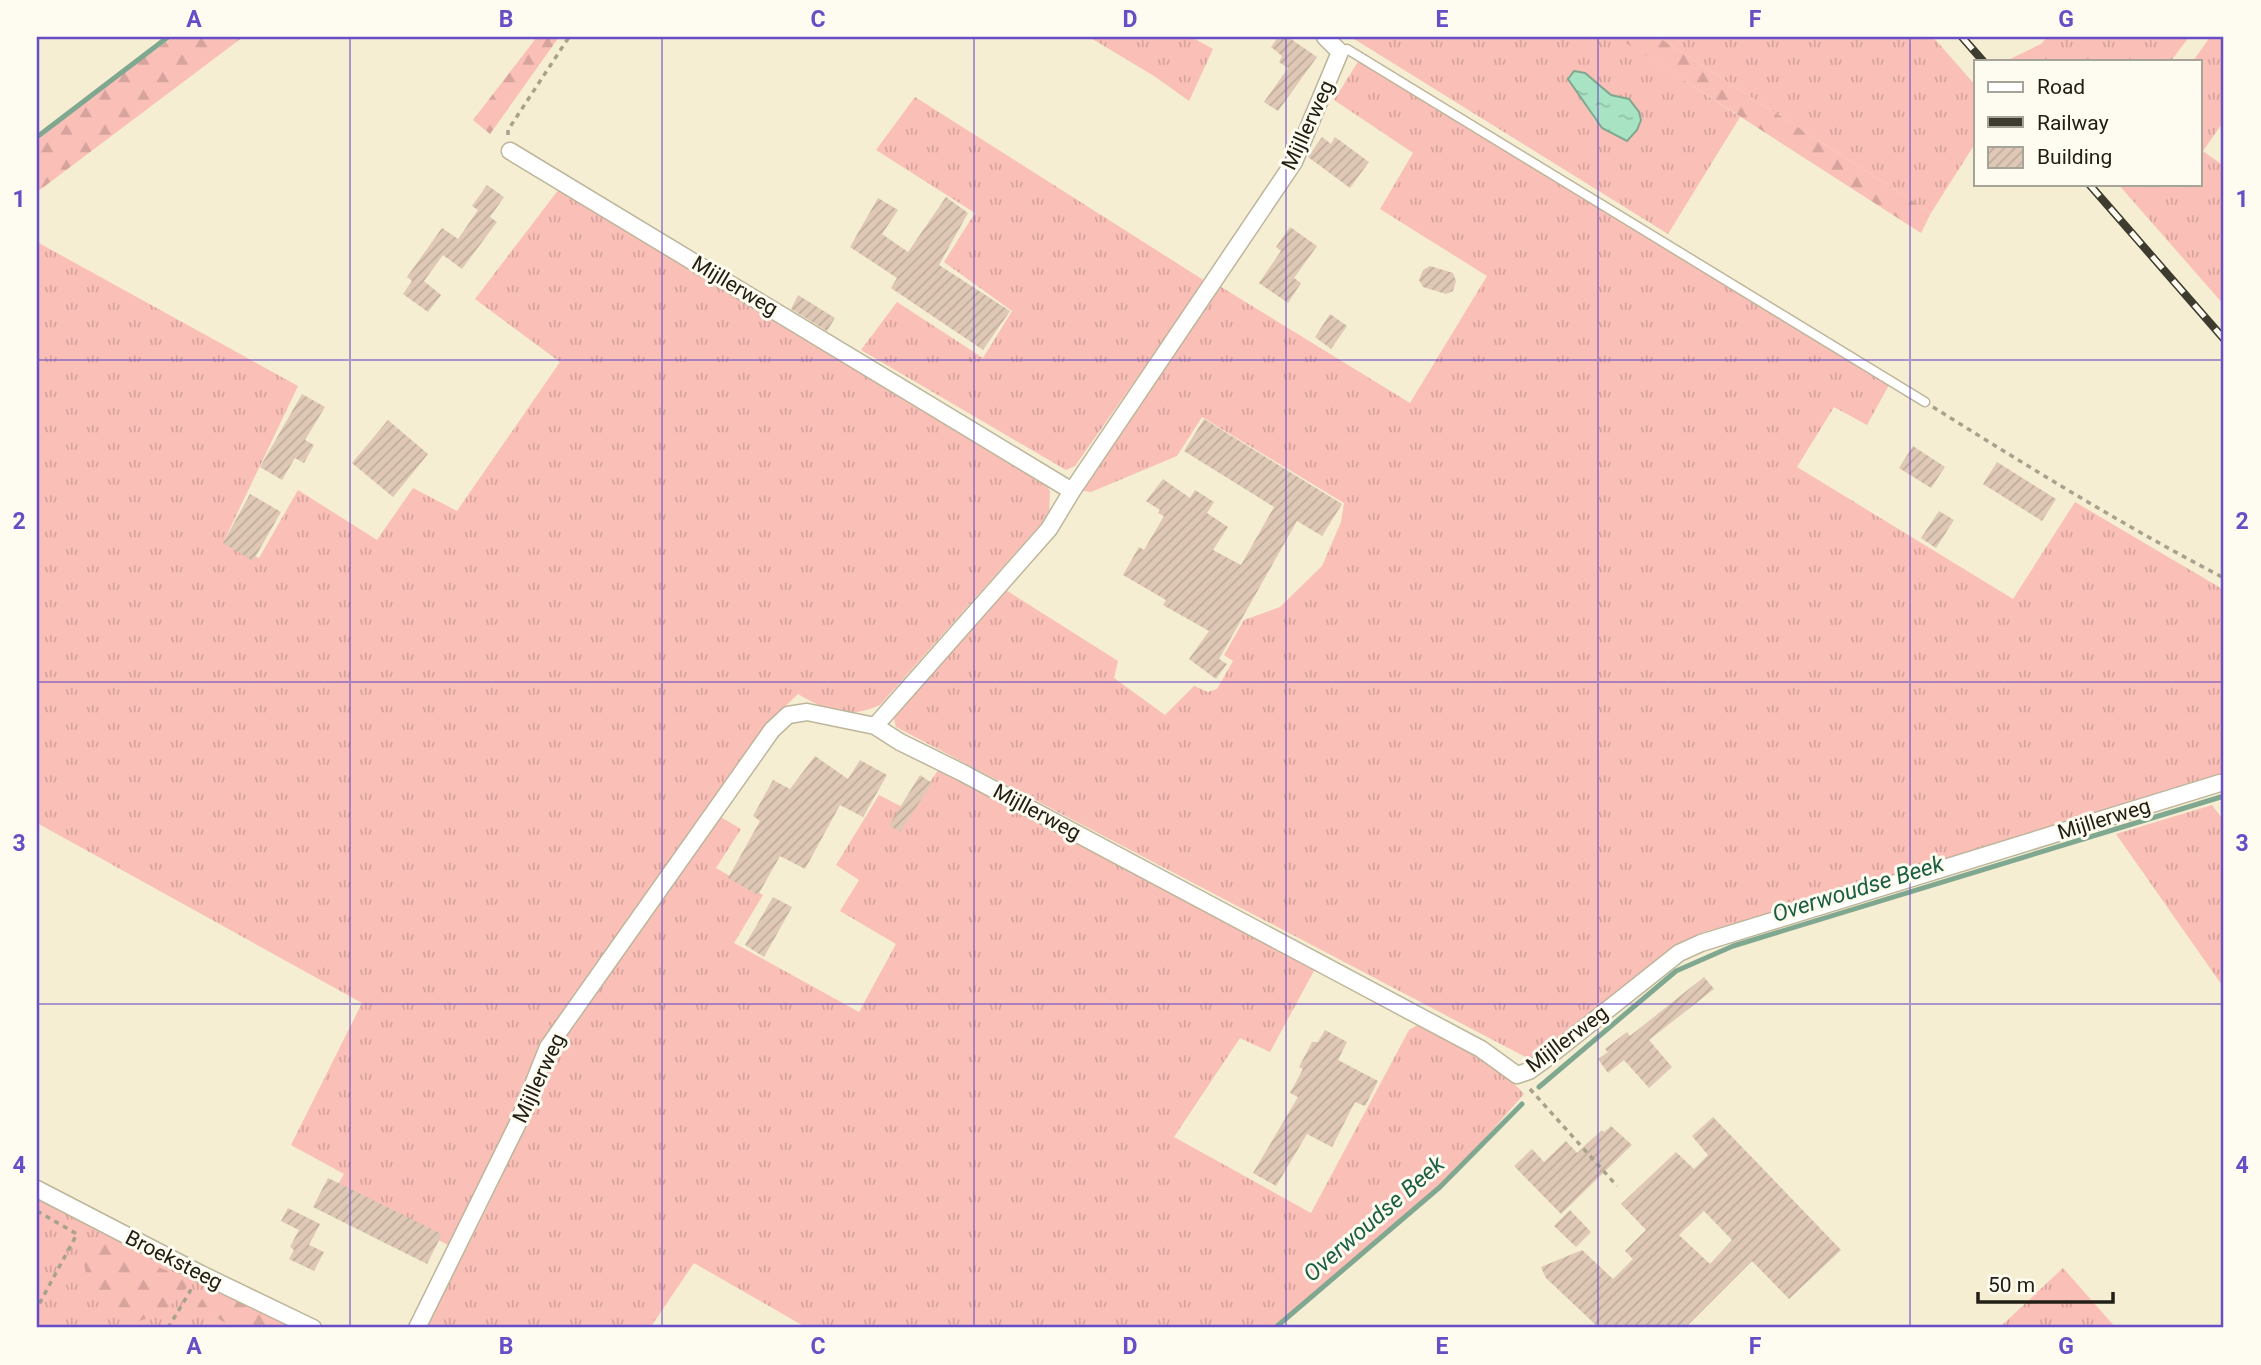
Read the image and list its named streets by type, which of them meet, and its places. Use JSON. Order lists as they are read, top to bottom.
{
  "streets": {
    "street": ["Mijllerweg", "Broeksteeg"]
  },
  "water": ["Overwoudse Beek"],
  "legend": ["Road", "Railway", "Building"],
  "scale_bar": "50 m",
  "grid": {
    "columns": [
      "A",
      "B",
      "C",
      "D",
      "E",
      "F",
      "G"
    ],
    "rows": [
      "1",
      "2",
      "3",
      "4"
    ]
  }
}
